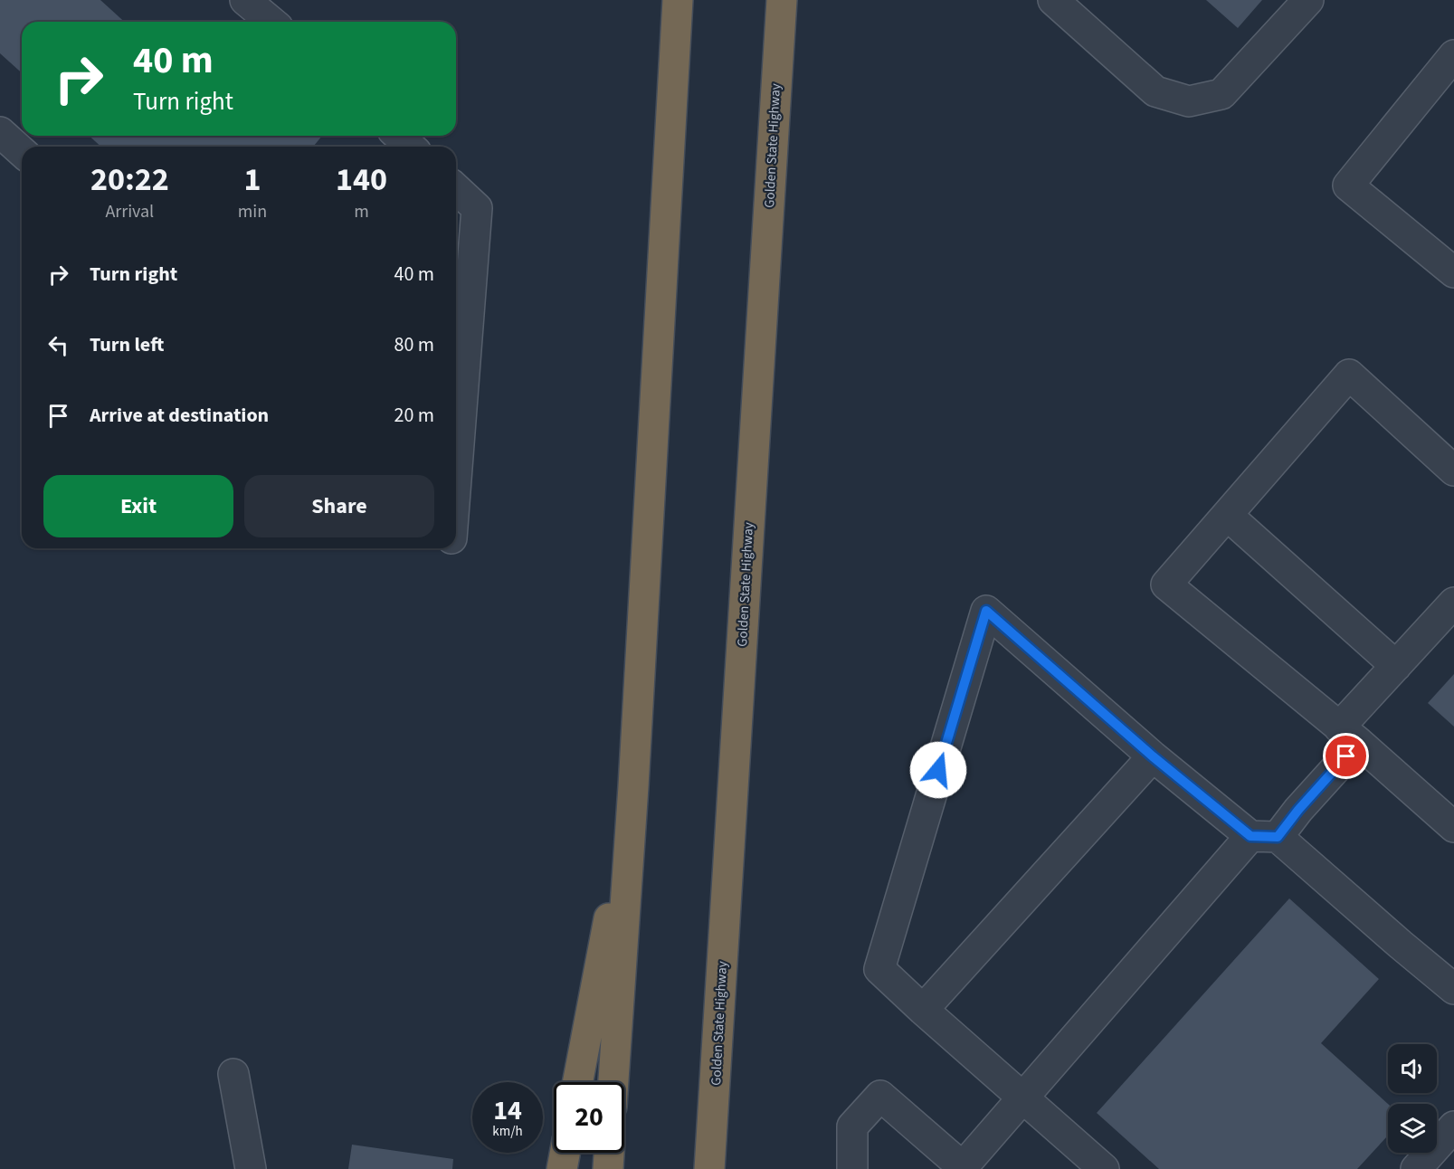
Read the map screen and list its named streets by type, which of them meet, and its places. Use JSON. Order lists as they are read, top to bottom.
{
  "streets": {
    "highway": ["Golden State Highway"]
  },
  "page": {
    "turn": ["40 m", "Turn right"],
    "eta": [
      "20:22",
      "Arrival",
      "1",
      "min",
      "140",
      "m"
    ],
    "list": [
      {
        "name": "Turn right",
        "value": "40 m"
      },
      {
        "name": "Turn left",
        "value": "80 m"
      },
      {
        "name": "Arrive at destination",
        "value": "20 m"
      }
    ],
    "buttons": ["Exit", "Share"],
    "speed": "14 km/h",
    "limit": "20"
  }
}
